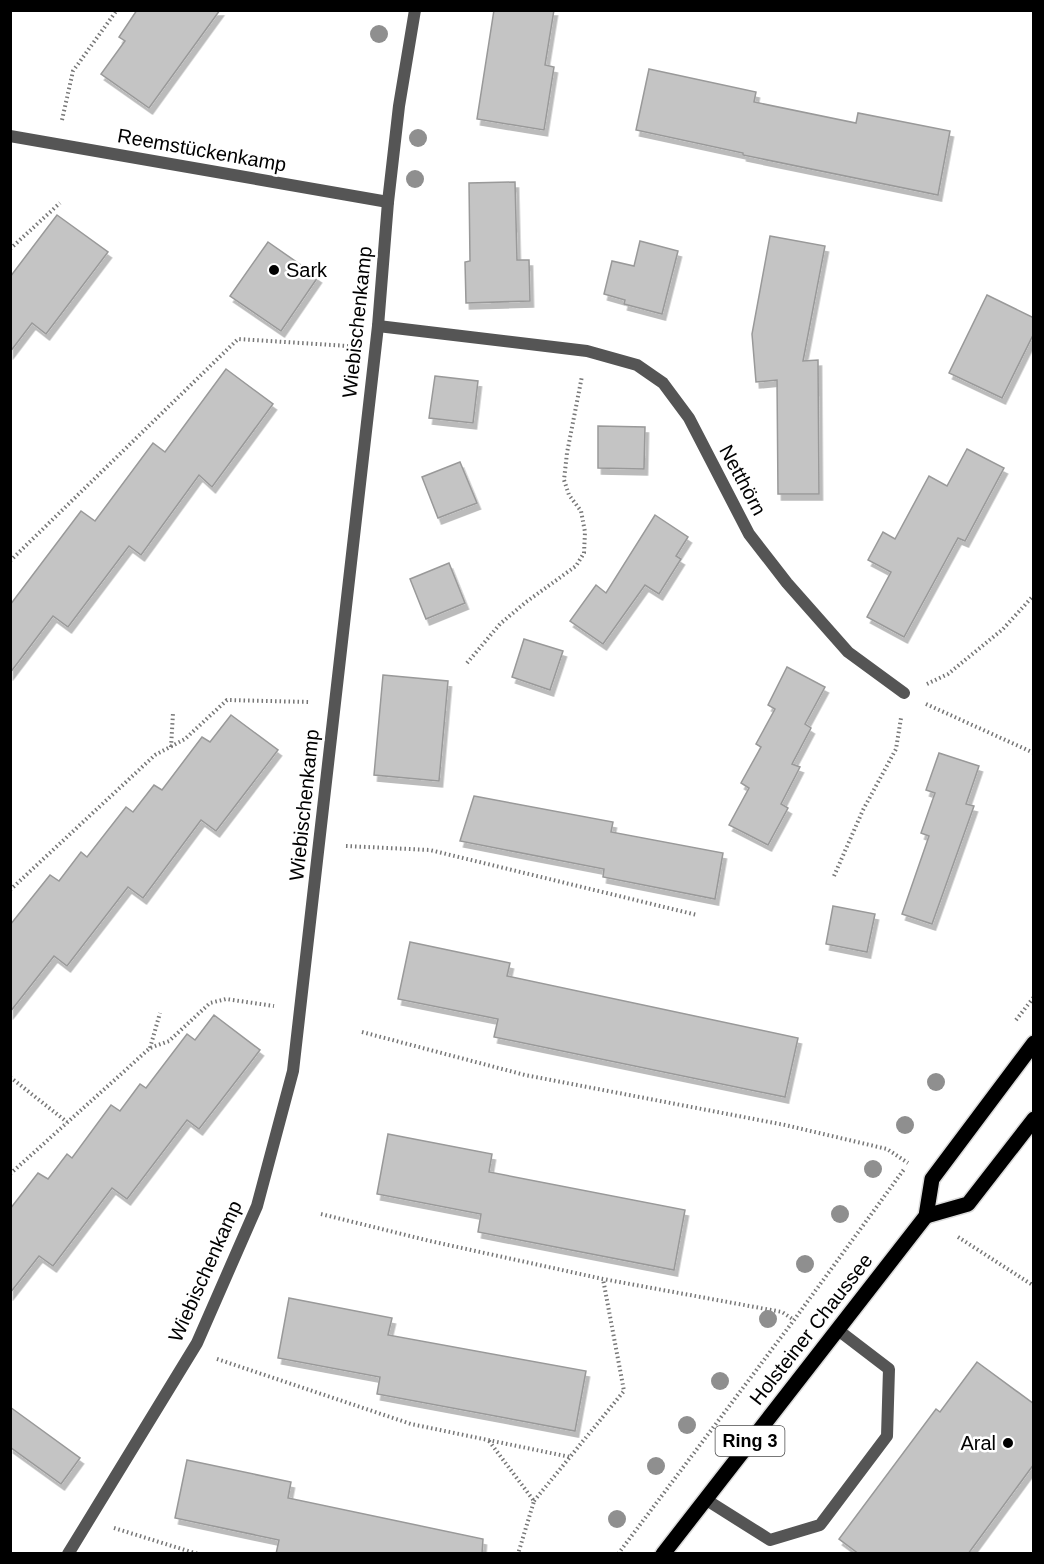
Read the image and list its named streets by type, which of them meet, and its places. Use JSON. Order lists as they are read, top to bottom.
{
  "streets": {
    "main road": ["Holsteiner Chaussee", "Ring 3"],
    "street": ["Reemstückenkamp", "Wiebischenkamp", "Netthörn"]
  },
  "crossings": [
    ["Reemstückenkamp", "Wiebischenkamp"],
    ["Wiebischenkamp", "Netthörn"]
  ],
  "places": ["Sark", "Aral"]
}
